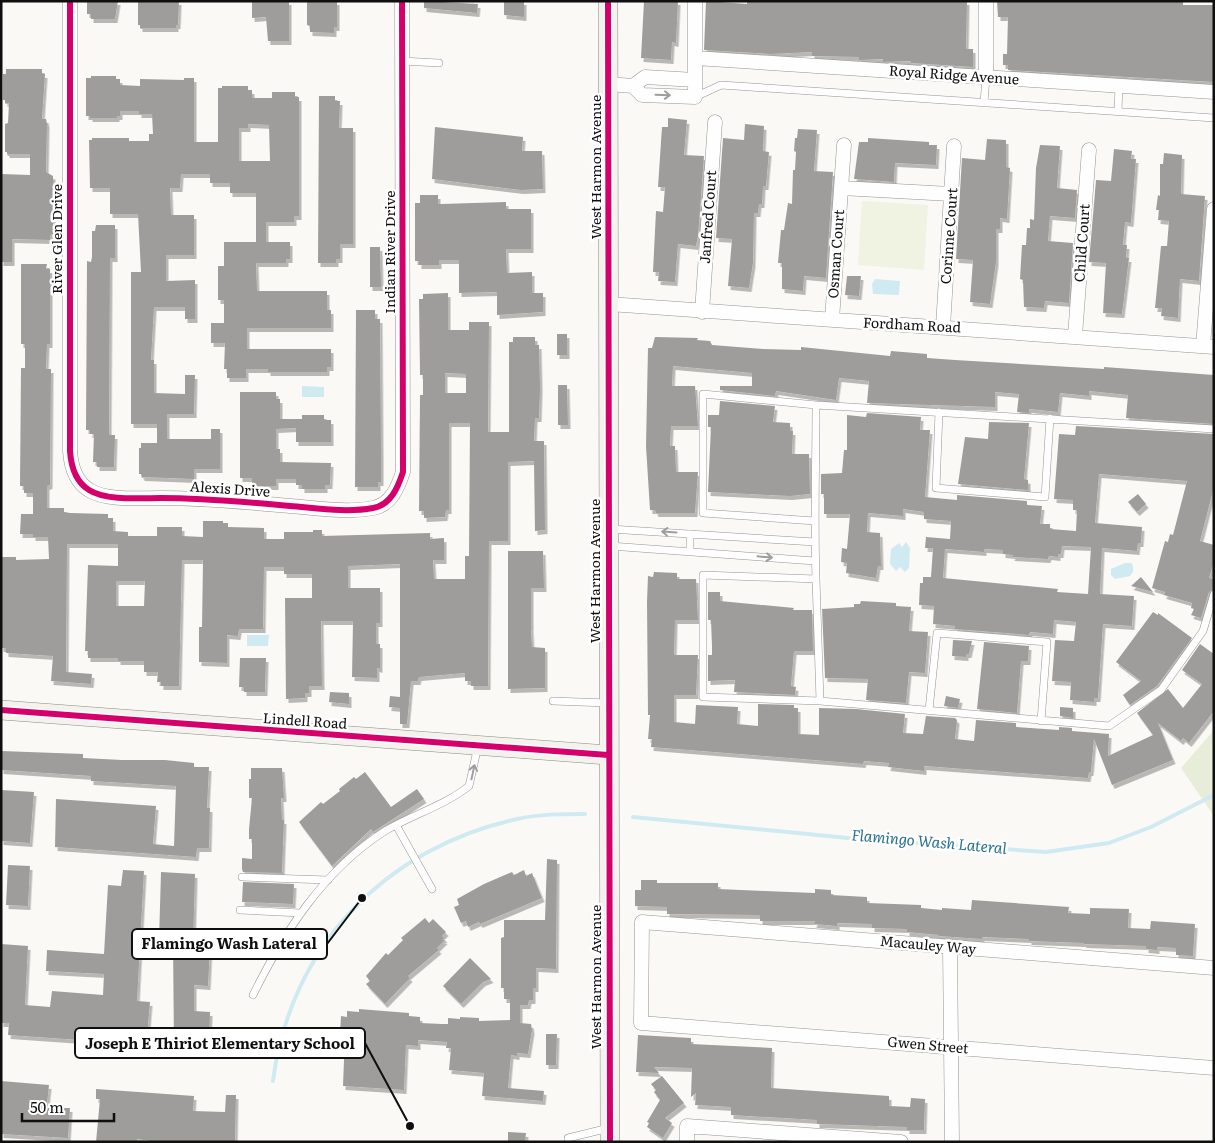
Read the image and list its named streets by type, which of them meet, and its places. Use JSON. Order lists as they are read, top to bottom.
{
  "streets": {
    "main road": ["West Harmon Avenue", "Lindell Road"],
    "street": [
      "Royal Ridge Avenue",
      "Janfred Court",
      "Corinne Court",
      "River Glen Drive",
      "Child Court",
      "Indian River Drive",
      "Osman Court",
      "Fordham Road",
      "Alexis Drive",
      "Macauley Way",
      "Gwen Street"
    ]
  },
  "crossings": [
    ["West Harmon Avenue", "Fordham Road"],
    ["West Harmon Avenue", "Lindell Road"],
    ["Janfred Court", "Fordham Road"],
    ["Corinne Court", "Fordham Road"],
    ["River Glen Drive", "Alexis Drive"],
    ["Child Court", "Fordham Road"],
    ["Indian River Drive", "Alexis Drive"],
    ["Osman Court", "Fordham Road"],
    ["Macauley Way", "Gwen Street"]
  ],
  "water": ["Flamingo Wash Lateral"],
  "places": ["Flamingo Wash Lateral", "Joseph E Thiriot Elementary School"],
  "scale_bar": "50 m"
}
